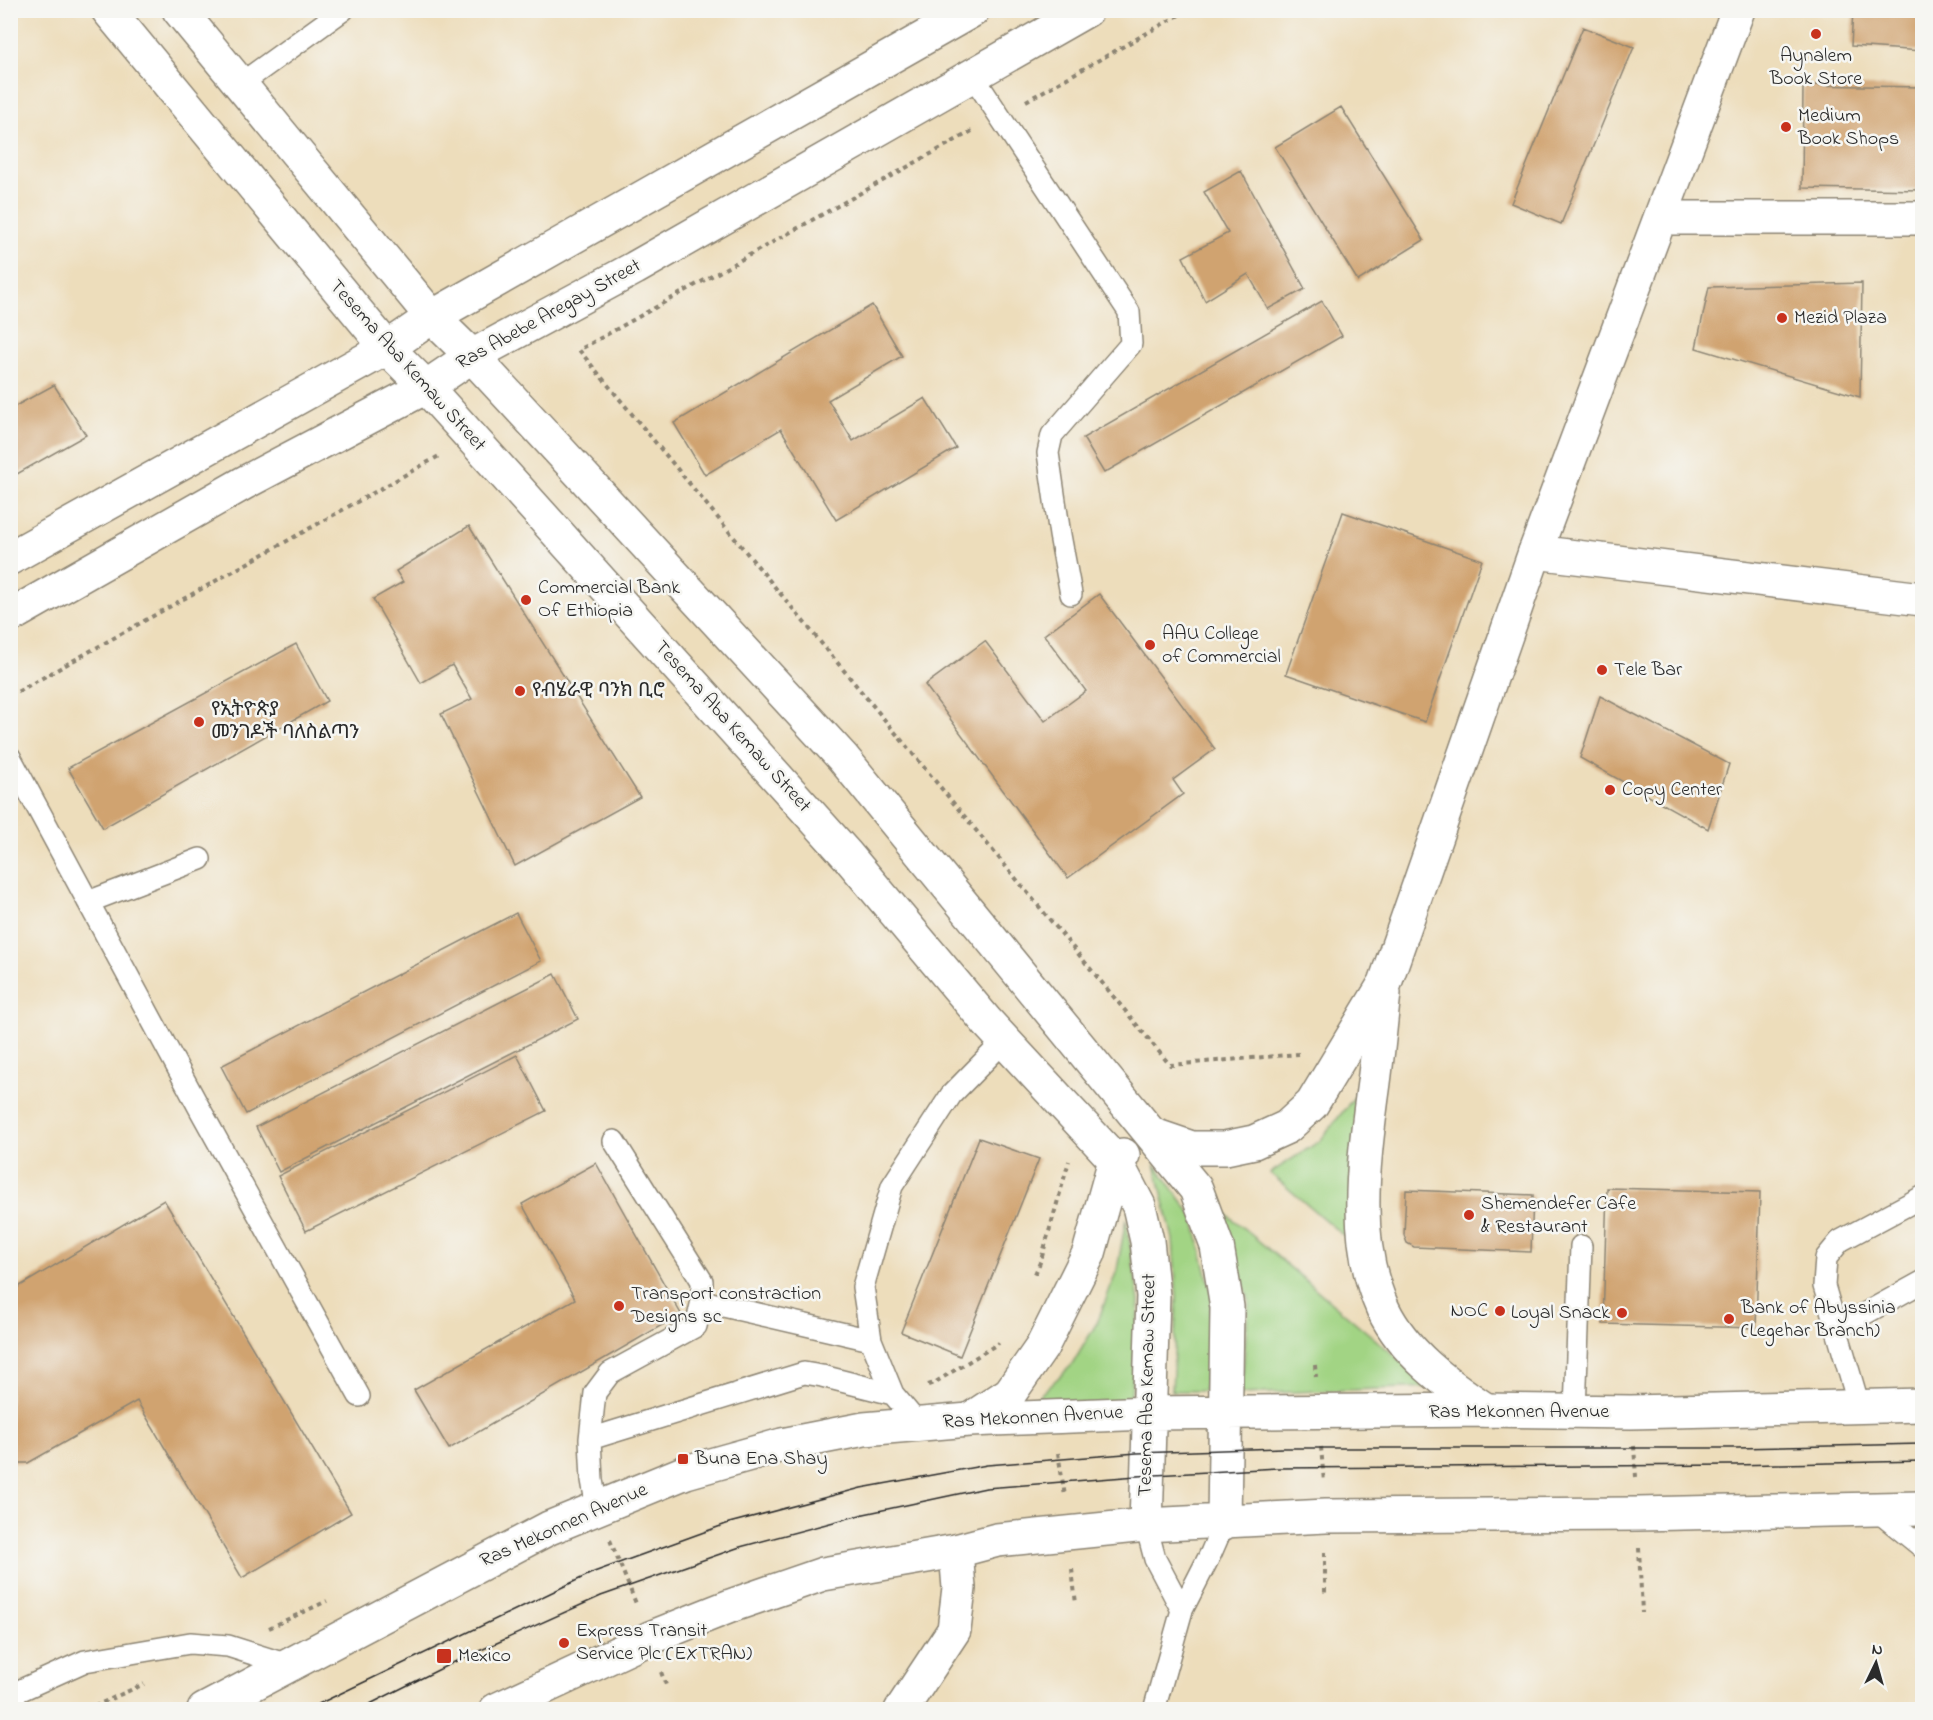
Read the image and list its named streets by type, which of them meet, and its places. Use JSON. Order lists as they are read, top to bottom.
{
  "streets": {
    "main road": ["Ras Abebe Aregay Street", "Tesema Aba Kemaw Street", "Ras Mekonnen Avenue"]
  },
  "crossings": [
    ["Ras Abebe Aregay Street", "Tesema Aba Kemaw Street"],
    ["Tesema Aba Kemaw Street", "Ras Mekonnen Avenue"]
  ],
  "places": {
    "other": [
      "Aynalem Book Store",
      "Medium Book Shops",
      "Mezid Plaza",
      "Commercial Bank Of Ethiopia",
      "AAU College of Commercial",
      "Tele Bar",
      "የብሄራዊ ባንክ ቢሮ",
      "የኢትዮጵያ መንገዶች ባለስልጣን",
      "Copy Center",
      "Shemendefer Cafe & Restaurant",
      "Transport constraction Designs sc",
      "NOC",
      "Loyal Snack",
      "Bank of Abyssinia (Legehar Branch)",
      "Express Transit Service Plc (EXTRAN)"
    ],
    "transit": ["Buna Ena Shay", "Mexico"]
  },
  "north": "top"
}
